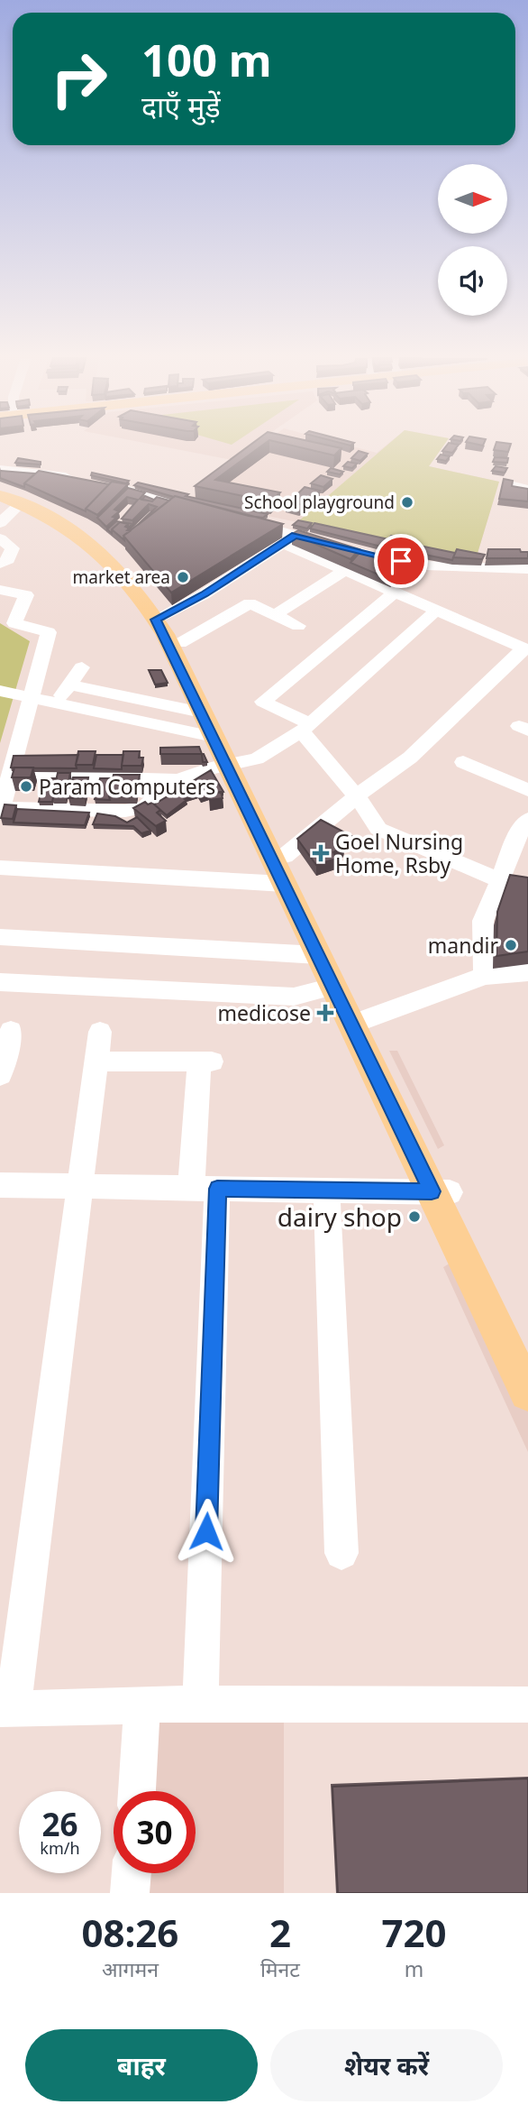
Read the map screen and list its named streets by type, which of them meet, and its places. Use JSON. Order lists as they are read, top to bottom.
{
  "places": {
    "other": [
      "School playground",
      "market area",
      "Param Computers",
      "mandir",
      "dairy shop"
    ],
    "health": ["Goel Nursing Home, Rsby", "medicose"]
  },
  "north": "right",
  "page": {
    "turn": ["100 m", "दाएँ मुड़ें"],
    "speed": "26 km/h",
    "limit": "30",
    "eta": [
      "08:26",
      "आगमन",
      "2",
      "मिनट",
      "720",
      "m"
    ],
    "buttons": ["बाहर", "शेयर करें"]
  }
}
